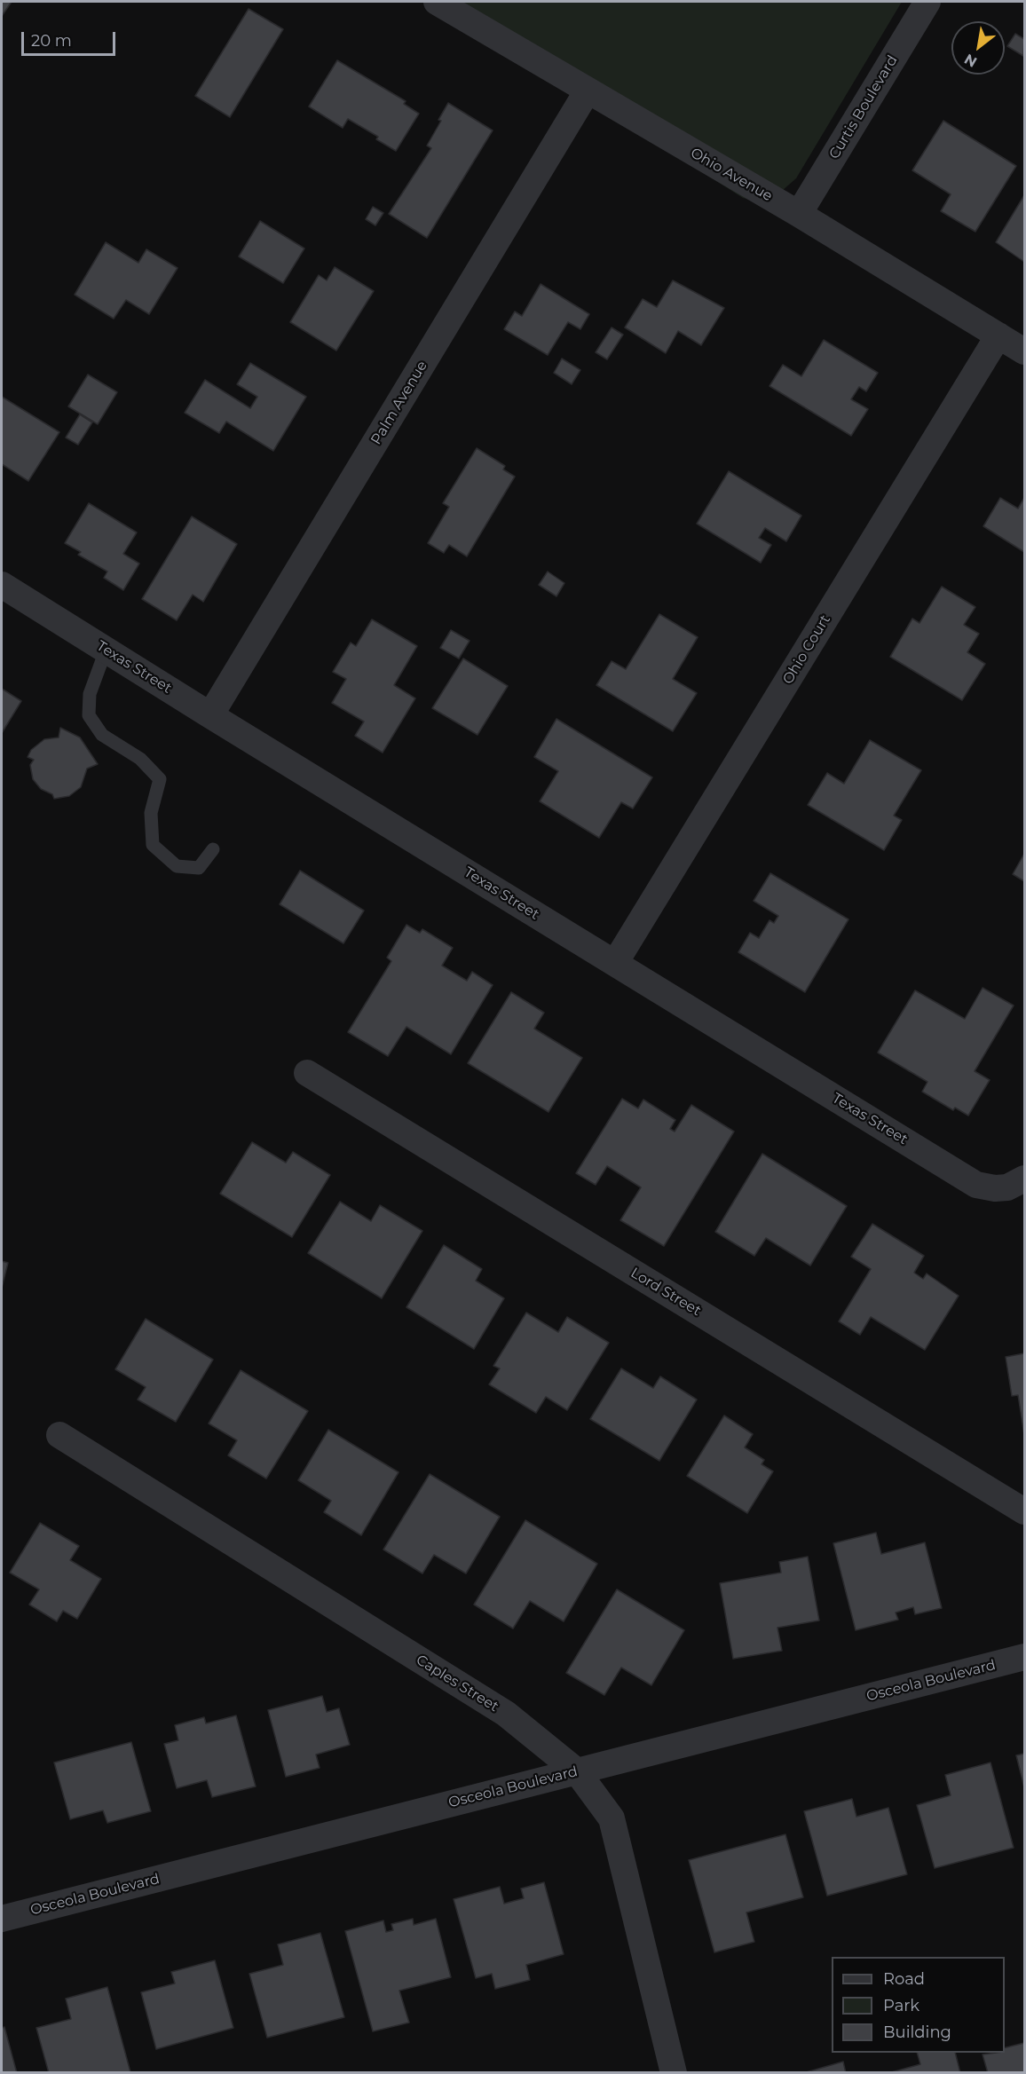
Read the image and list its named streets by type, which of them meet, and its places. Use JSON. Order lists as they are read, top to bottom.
{
  "streets": {
    "street": [
      "Curtis Boulevard",
      "Ohio Avenue",
      "Palm Avenue",
      "Ohio Court",
      "Texas Street",
      "Lord Street",
      "Osceola Boulevard",
      "Caples Street"
    ]
  },
  "crossings": [
    ["Curtis Boulevard", "Ohio Avenue"],
    ["Ohio Avenue", "Palm Avenue"],
    ["Ohio Avenue", "Ohio Court"],
    ["Palm Avenue", "Texas Street"],
    ["Ohio Court", "Texas Street"],
    ["Osceola Boulevard", "Caples Street"]
  ],
  "legend": ["Road", "Park", "Building"],
  "scale_bar": "20 m",
  "north": "bottom left"
}
